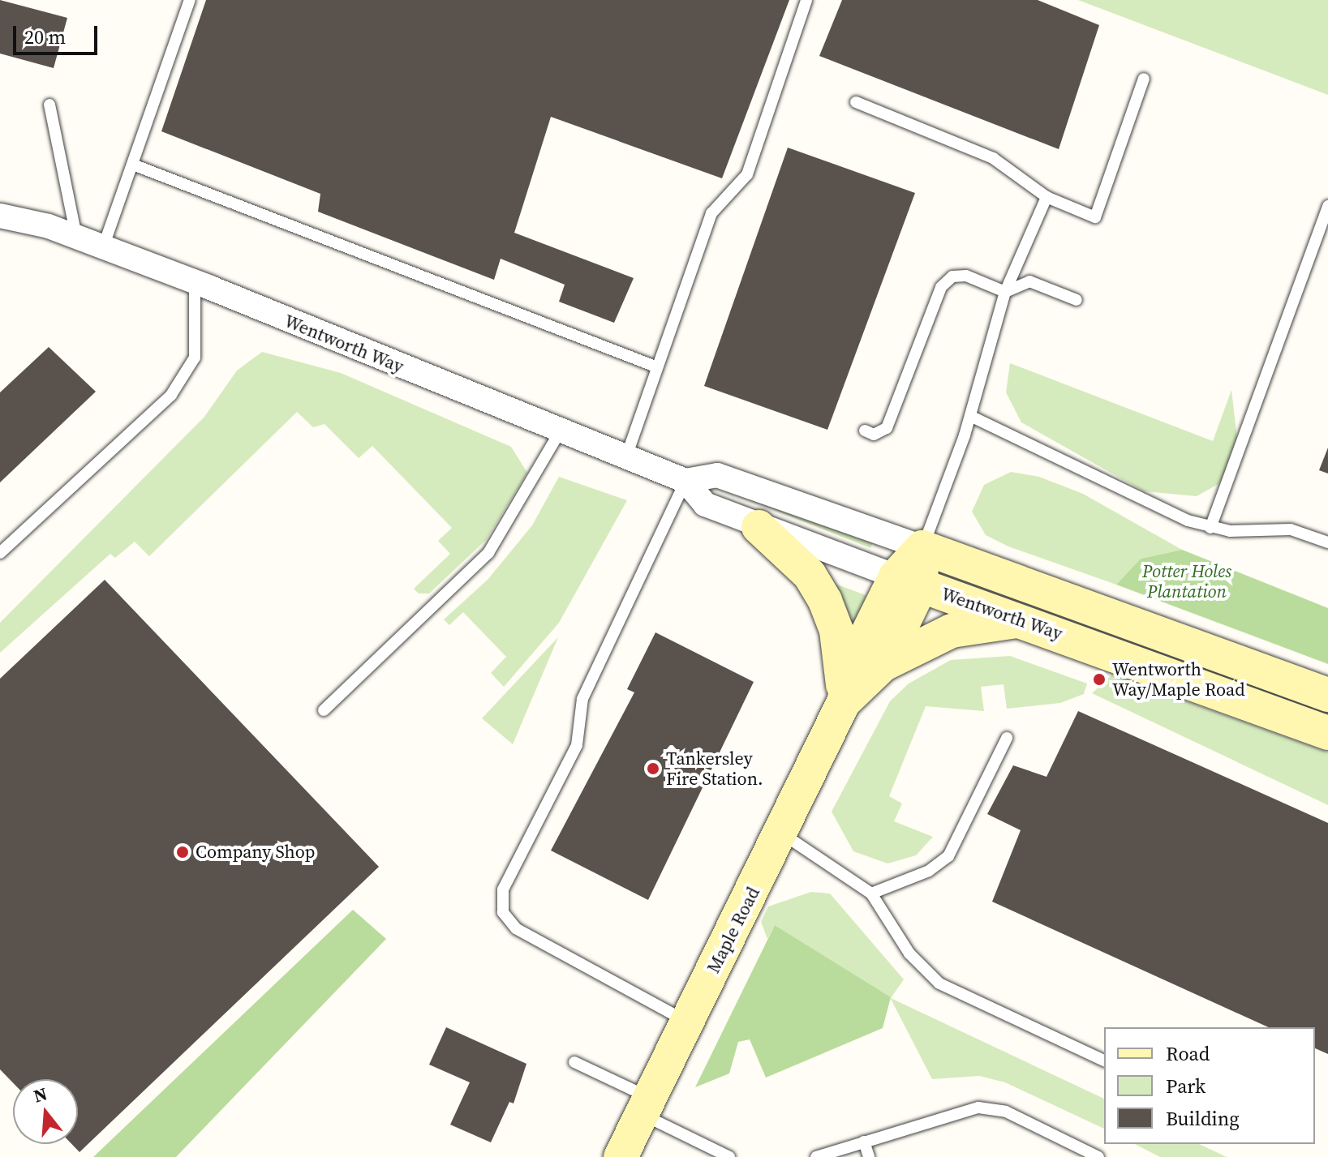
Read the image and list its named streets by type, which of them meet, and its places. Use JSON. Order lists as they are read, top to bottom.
{
  "streets": {
    "street": ["Wentworth Way", "Maple Road"]
  },
  "crossings": [
    ["Wentworth Way", "Maple Road"]
  ],
  "parks": ["Potter Holes Plantation"],
  "places": ["Wentworth Way/Maple Road", "Tankersley Fire Station.", "Company Shop"],
  "legend": ["Road", "Park", "Building"],
  "scale_bar": "20 m",
  "north": "top"
}
